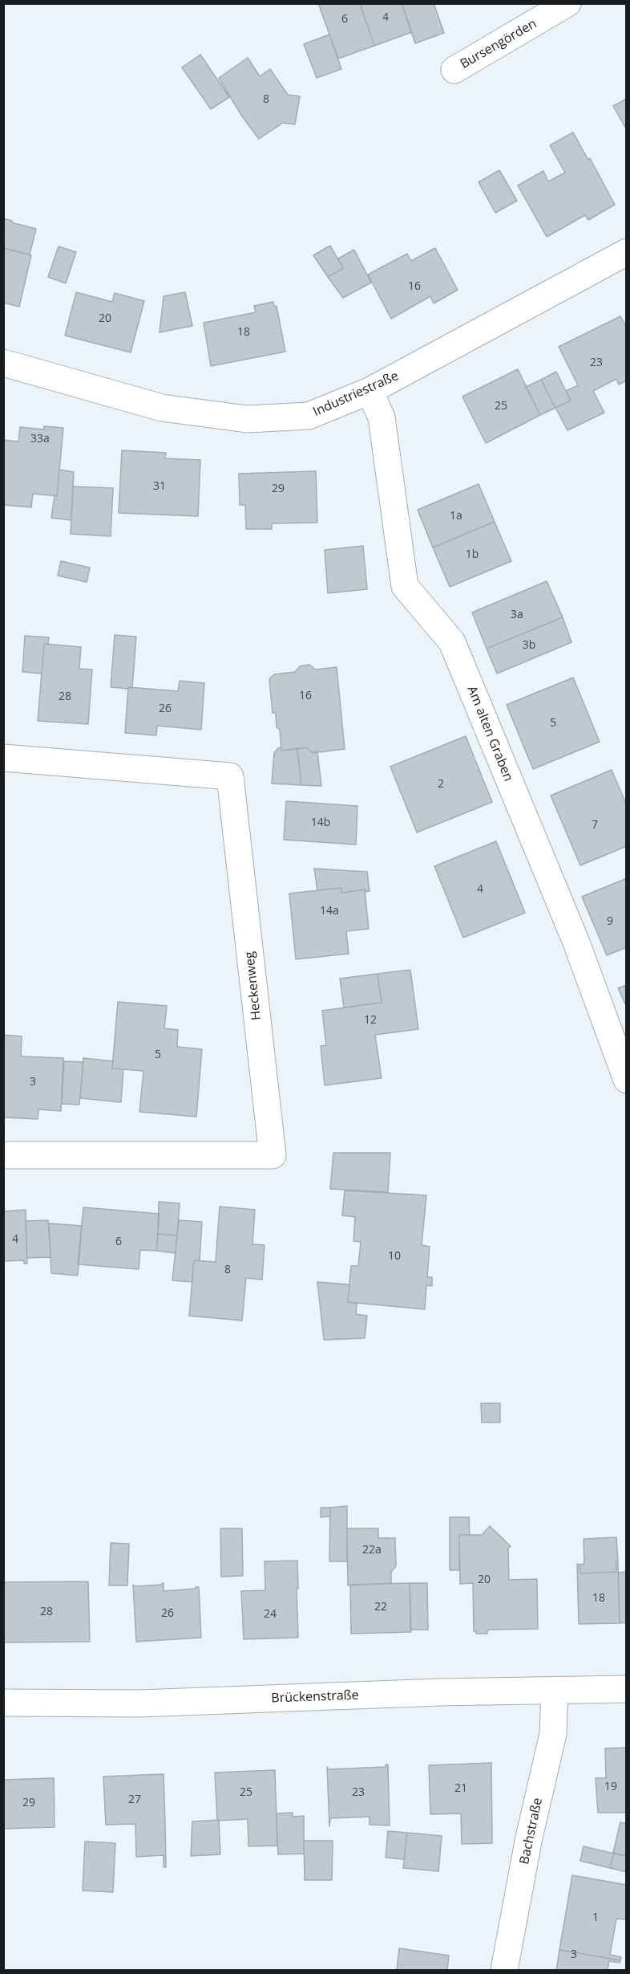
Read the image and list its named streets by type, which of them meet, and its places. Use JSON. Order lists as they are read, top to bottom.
{
  "streets": {
    "street": [
      "Bursengörden",
      "Industriestraße",
      "Am alten Graben",
      "Heckenweg",
      "Brückenstraße",
      "Bachstraße"
    ]
  },
  "crossings": [
    ["Industriestraße", "Am alten Graben"],
    ["Brückenstraße", "Bachstraße"]
  ],
  "house_numbers": [
    "4",
    "6",
    "8",
    "16",
    "20",
    "18",
    "23",
    "25",
    "33a",
    "31",
    "29",
    "1a",
    "1b",
    "3a",
    "3b",
    "16",
    "28",
    "26",
    "5",
    "2",
    "14b",
    "7",
    "4",
    "14a",
    "9",
    "12",
    "5",
    "3",
    "4",
    "6",
    "10",
    "8",
    "22a",
    "20",
    "18",
    "22",
    "28",
    "26",
    "24",
    "19",
    "21",
    "25",
    "23",
    "27",
    "29",
    "1",
    "3"
  ]
}
